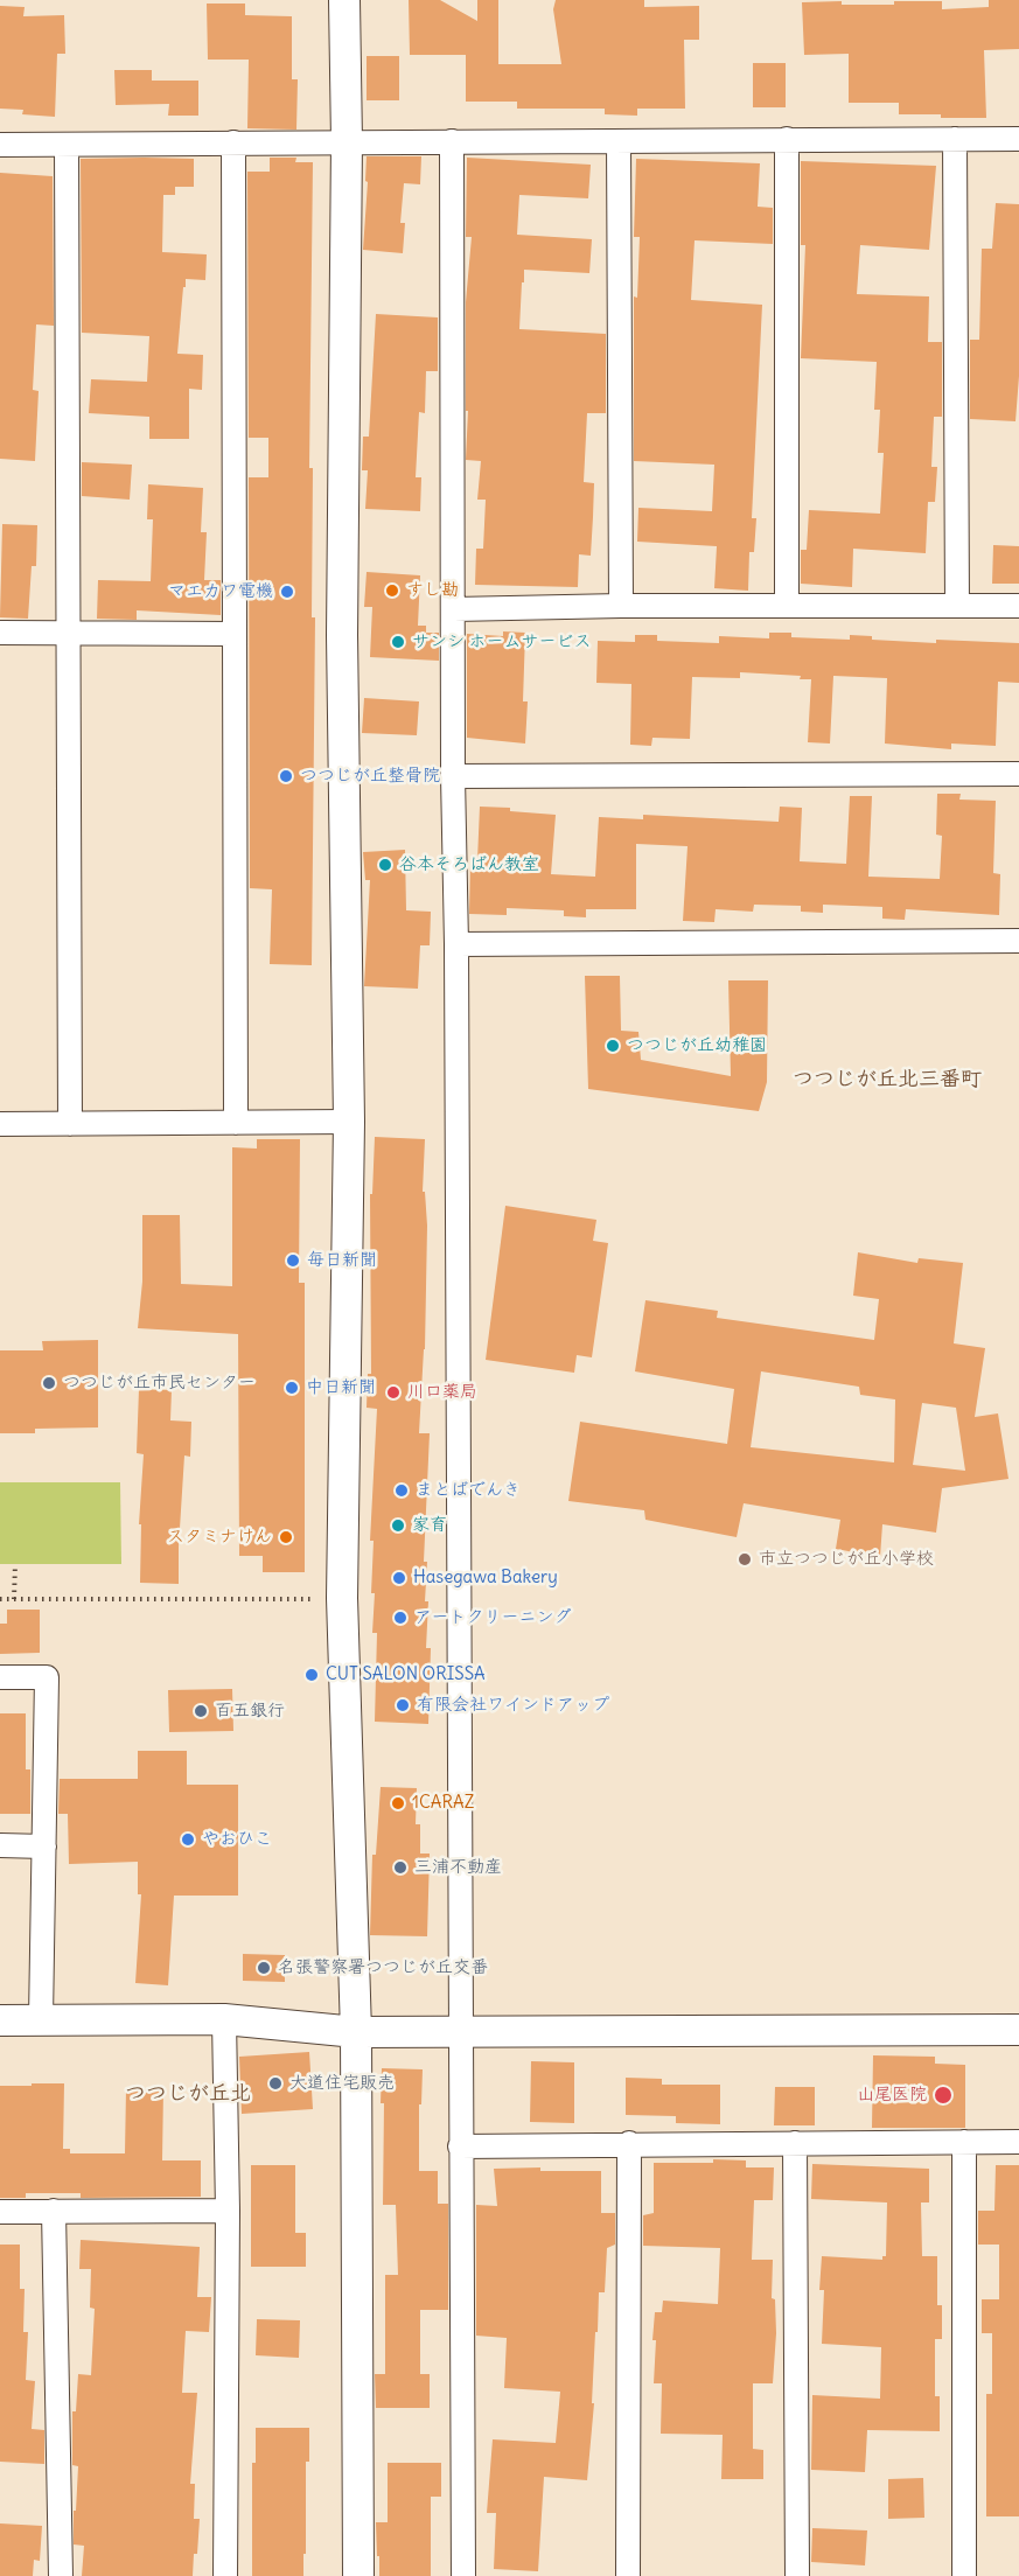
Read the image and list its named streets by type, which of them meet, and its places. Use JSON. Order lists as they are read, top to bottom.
{
  "districts": ["つつじが丘北三番町", "つつじが丘北"],
  "places": [
    "すし勘",
    "マエカワ電機",
    "サンシ ホームサービス",
    "つつじが丘整骨院",
    "谷本そろばん教室",
    "つつじが丘幼稚園",
    "毎日新聞",
    "つつじが丘市民センター",
    "中日新聞",
    "川口薬局",
    "まとばでんき",
    "家育",
    "スタミナけん",
    "市立つつじが丘小学校",
    "Hasegawa Bakery",
    "アートクリーニング",
    "CUT SALON ORISSA",
    "有限会社ワインドアップ",
    "百五銀行",
    "1CARAZ",
    "やおひこ",
    "三浦不動産",
    "名張警察署つつじが丘交番",
    "大道住宅販売",
    "山尾医院"
  ]
}
